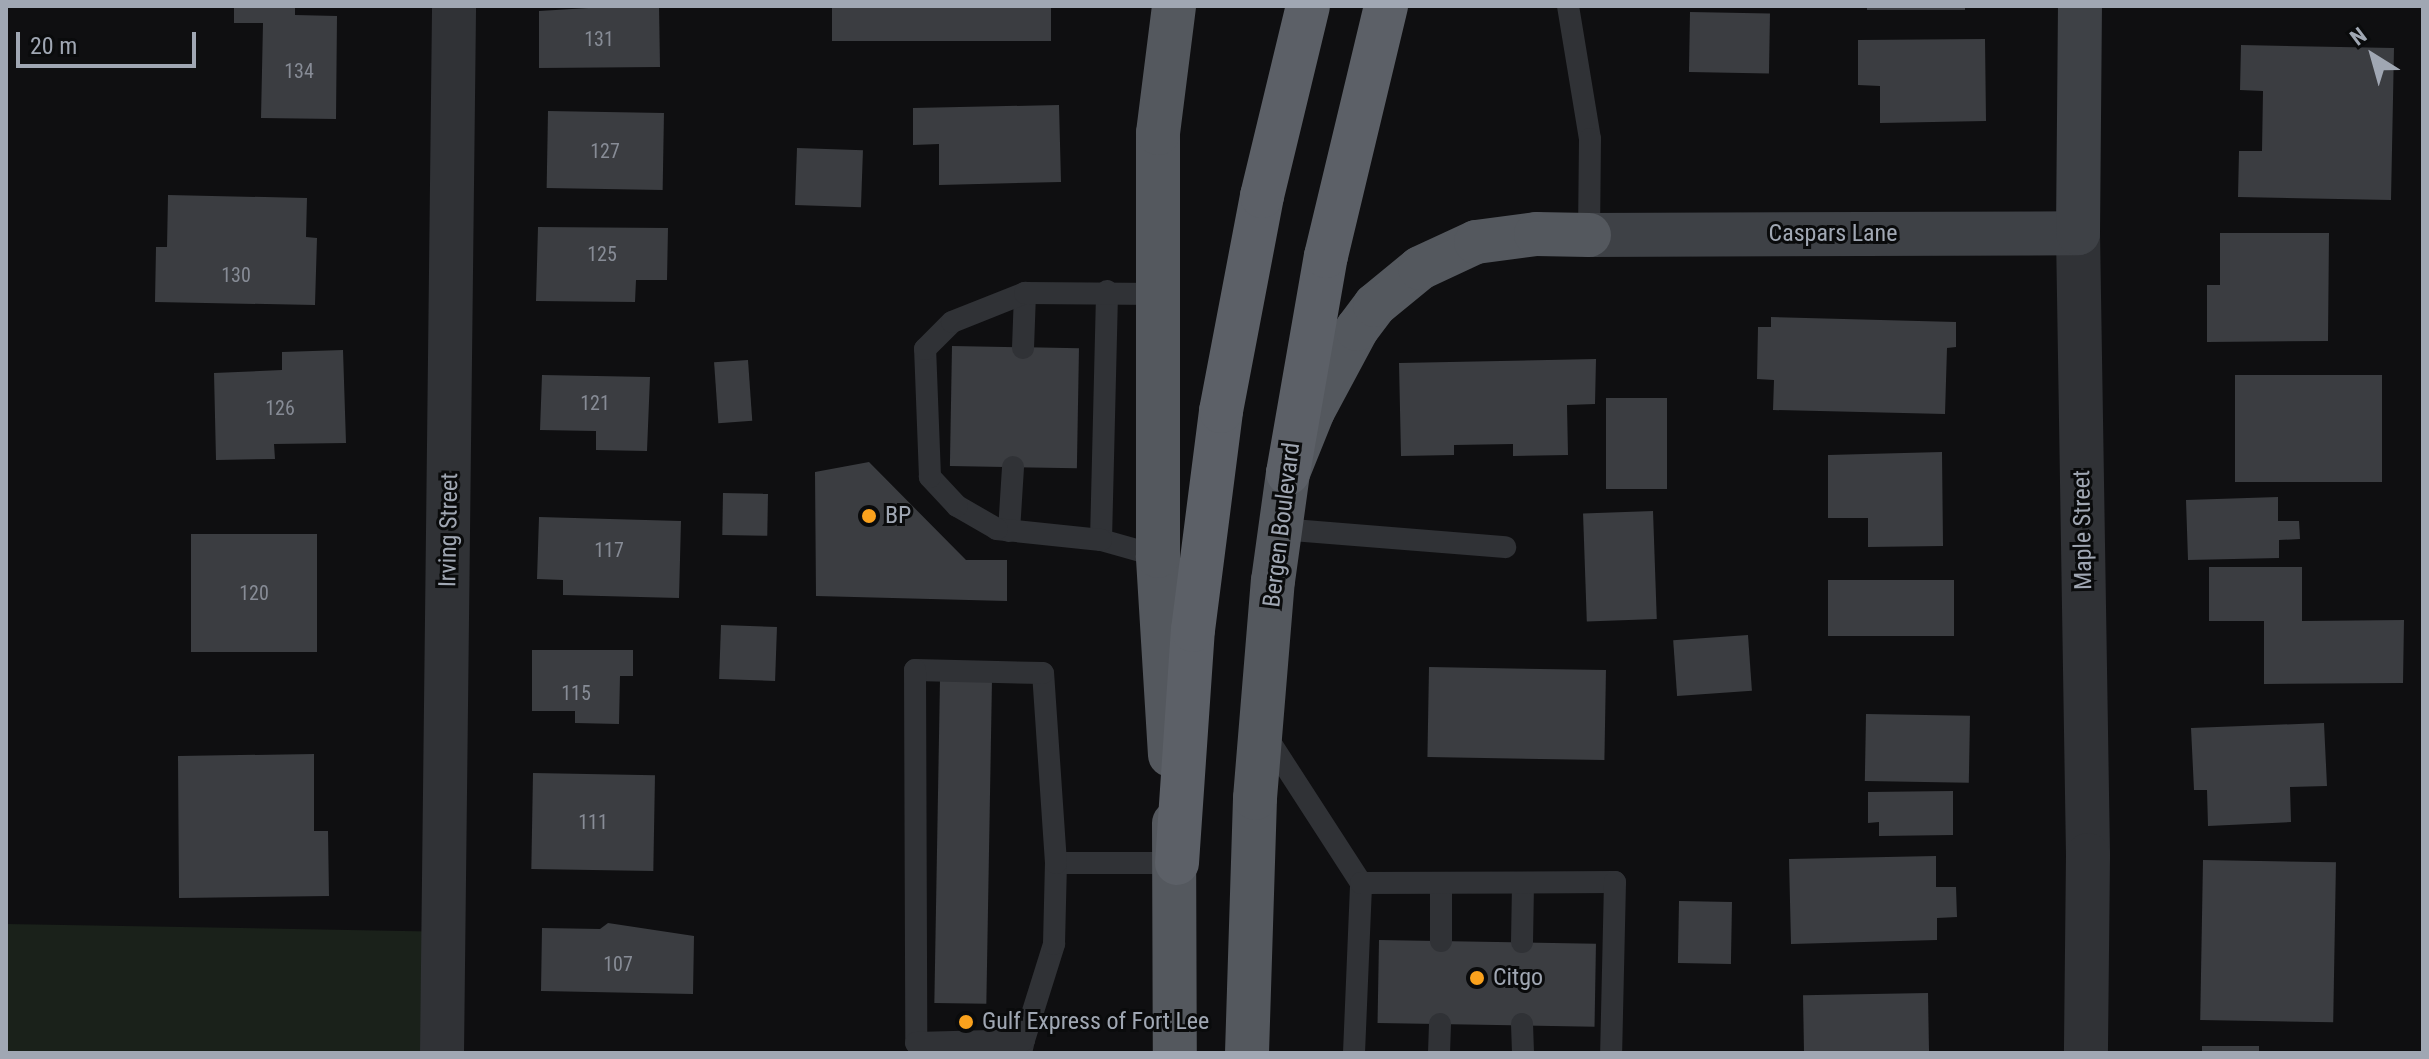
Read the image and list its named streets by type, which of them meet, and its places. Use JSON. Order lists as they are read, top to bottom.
{
  "streets": {
    "highway": ["Bergen Boulevard"],
    "main road": ["Caspars Lane", "Maple Street"],
    "street": ["Irving Street"]
  },
  "crossings": [
    ["Caspars Lane", "Maple Street"]
  ],
  "places": ["BP", "Citgo", "Gulf Express of Fort Lee"],
  "house_numbers": [
    "131",
    "134",
    "127",
    "125",
    "130",
    "121",
    "126",
    "117",
    "120",
    "115",
    "111",
    "107"
  ],
  "scale_bar": "20 m",
  "north": "top left"
}
